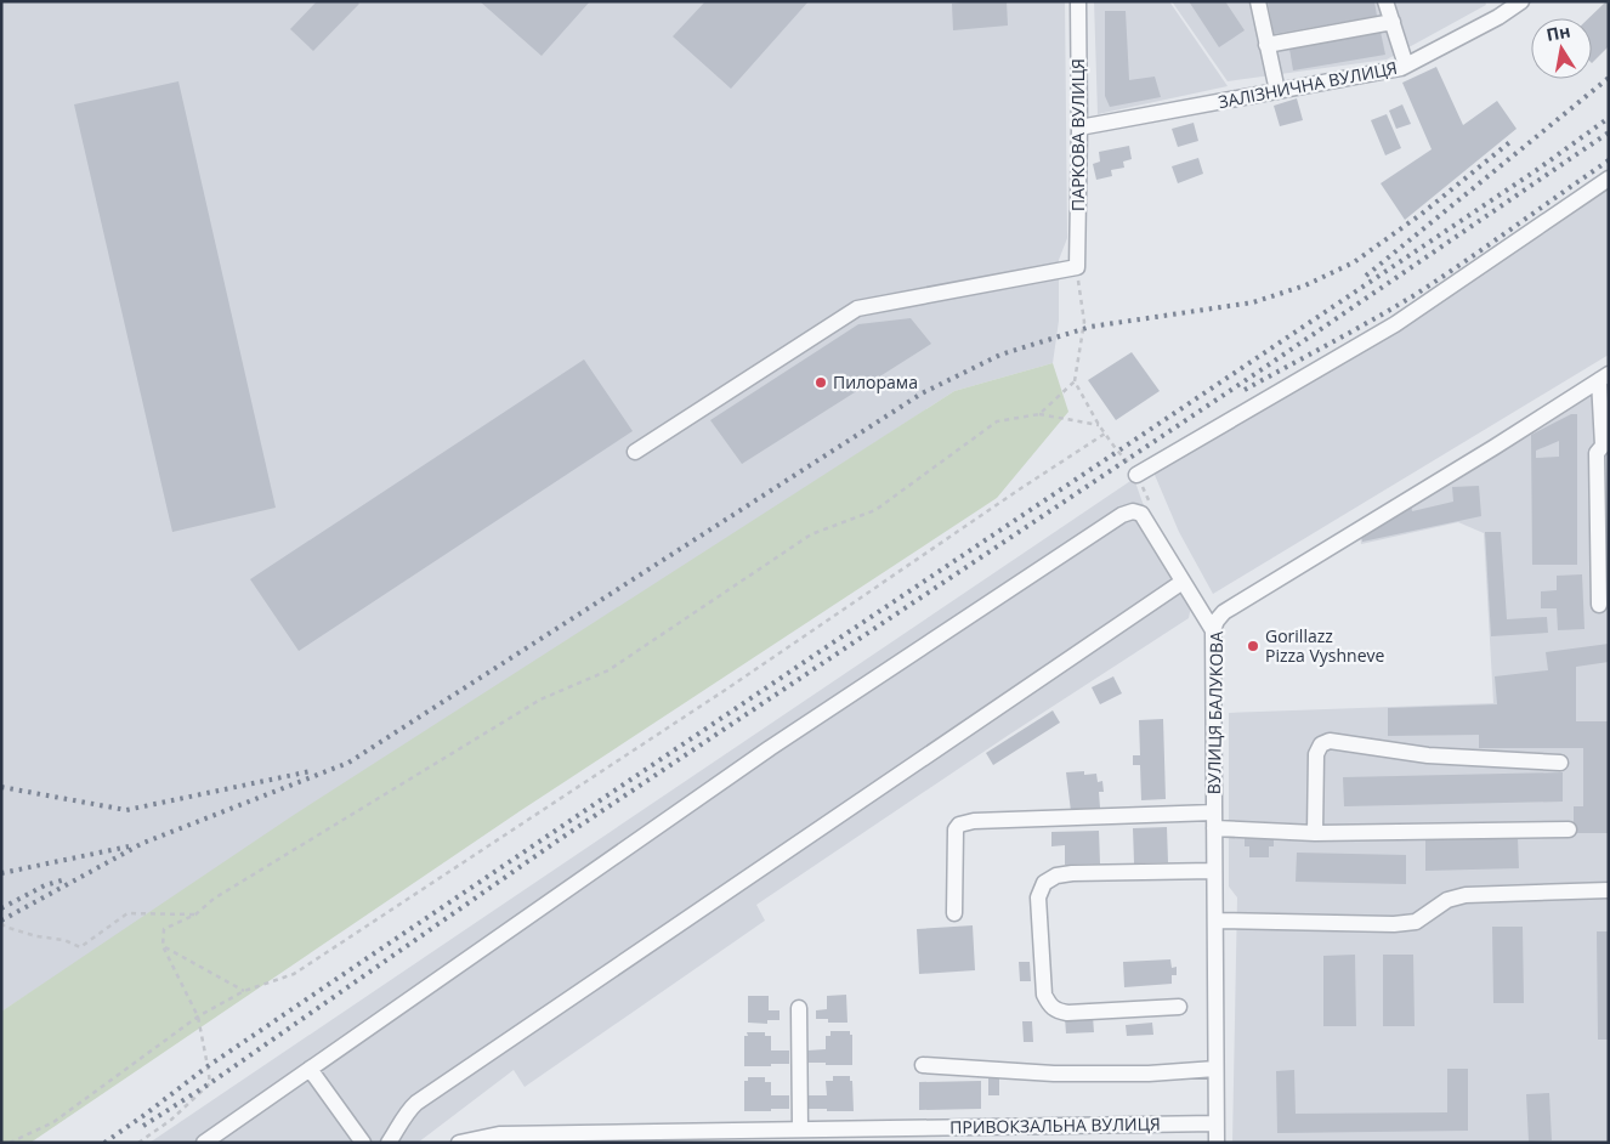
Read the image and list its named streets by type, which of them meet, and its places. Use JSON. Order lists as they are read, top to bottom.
{
  "streets": {
    "street": [
      "ЗАЛІЗНИЧНА ВУЛИЦЯ",
      "ПАРКОВА ВУЛИЦЯ",
      "ВУЛИЦЯ БАЛУКОВА",
      "ПРИВОКЗАЛЬНА ВУЛИЦЯ"
    ]
  },
  "crossings": [
    ["ЗАЛІЗНИЧНА ВУЛИЦЯ", "ПАРКОВА ВУЛИЦЯ"],
    ["ВУЛИЦЯ БАЛУКОВА", "ПРИВОКЗАЛЬНА ВУЛИЦЯ"]
  ],
  "places": ["Пилорама", "Gorillazz Pizza Vyshneve"],
  "north": "top"
}
